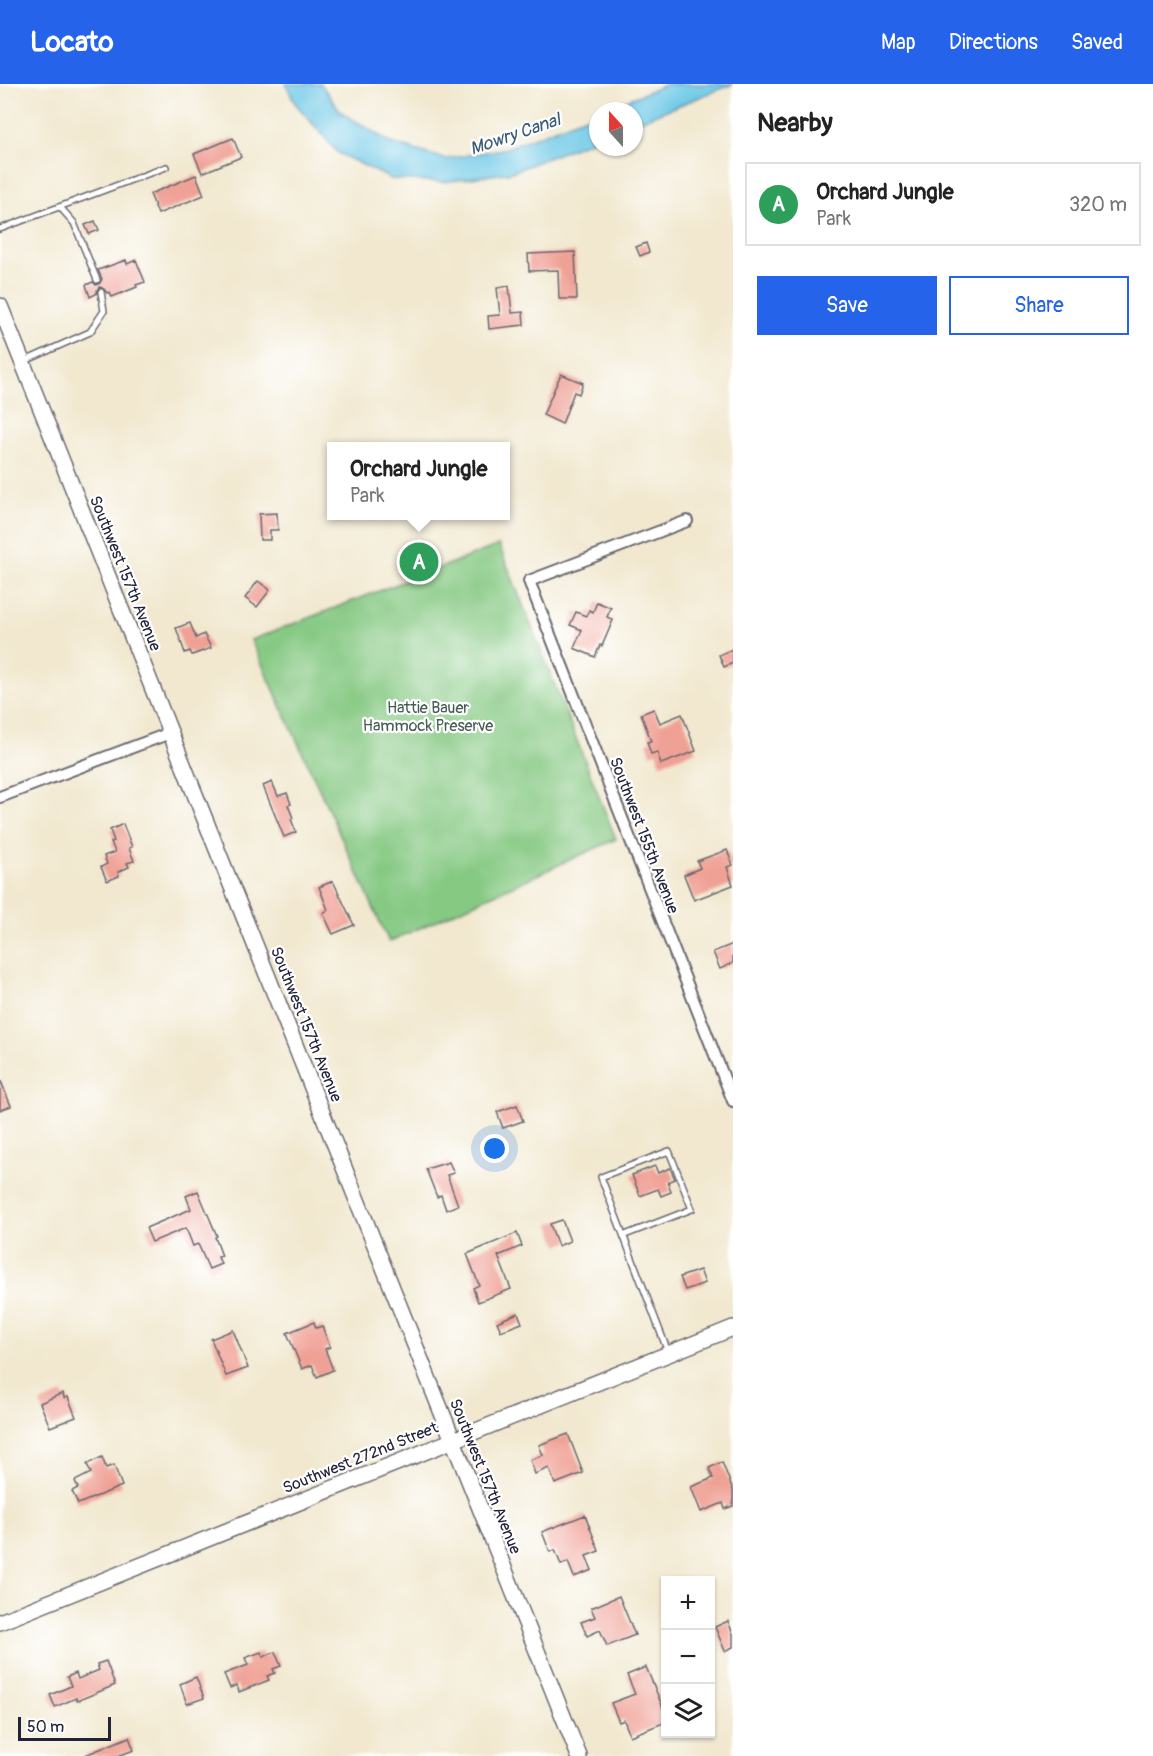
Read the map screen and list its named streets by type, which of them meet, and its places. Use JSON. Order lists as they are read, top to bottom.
{
  "streets": {
    "street": ["Southwest 157th Avenue", "Southwest 155th Avenue", "Southwest 272nd Street"]
  },
  "crossings": [
    ["Southwest 157th Avenue", "Southwest 272nd Street"]
  ],
  "water": ["Mowry Canal"],
  "parks": ["Hattie Bauer Hammock Preserve"],
  "scale_bar": "50 m",
  "north": "top",
  "page": {
    "header": "Locato",
    "nav": ["Map", "Directions", "Saved"],
    "heading": "Nearby",
    "list": [
      {
        "mark": "A",
        "name": "Orchard Jungle",
        "note": "Park",
        "value": "320 m"
      }
    ],
    "buttons": ["Save", "Share"],
    "popup": ["Orchard Jungle", "Park"],
    "pins": "A",
    "map_buttons": ["+", "−"],
    "scale": "50 m"
  }
}
